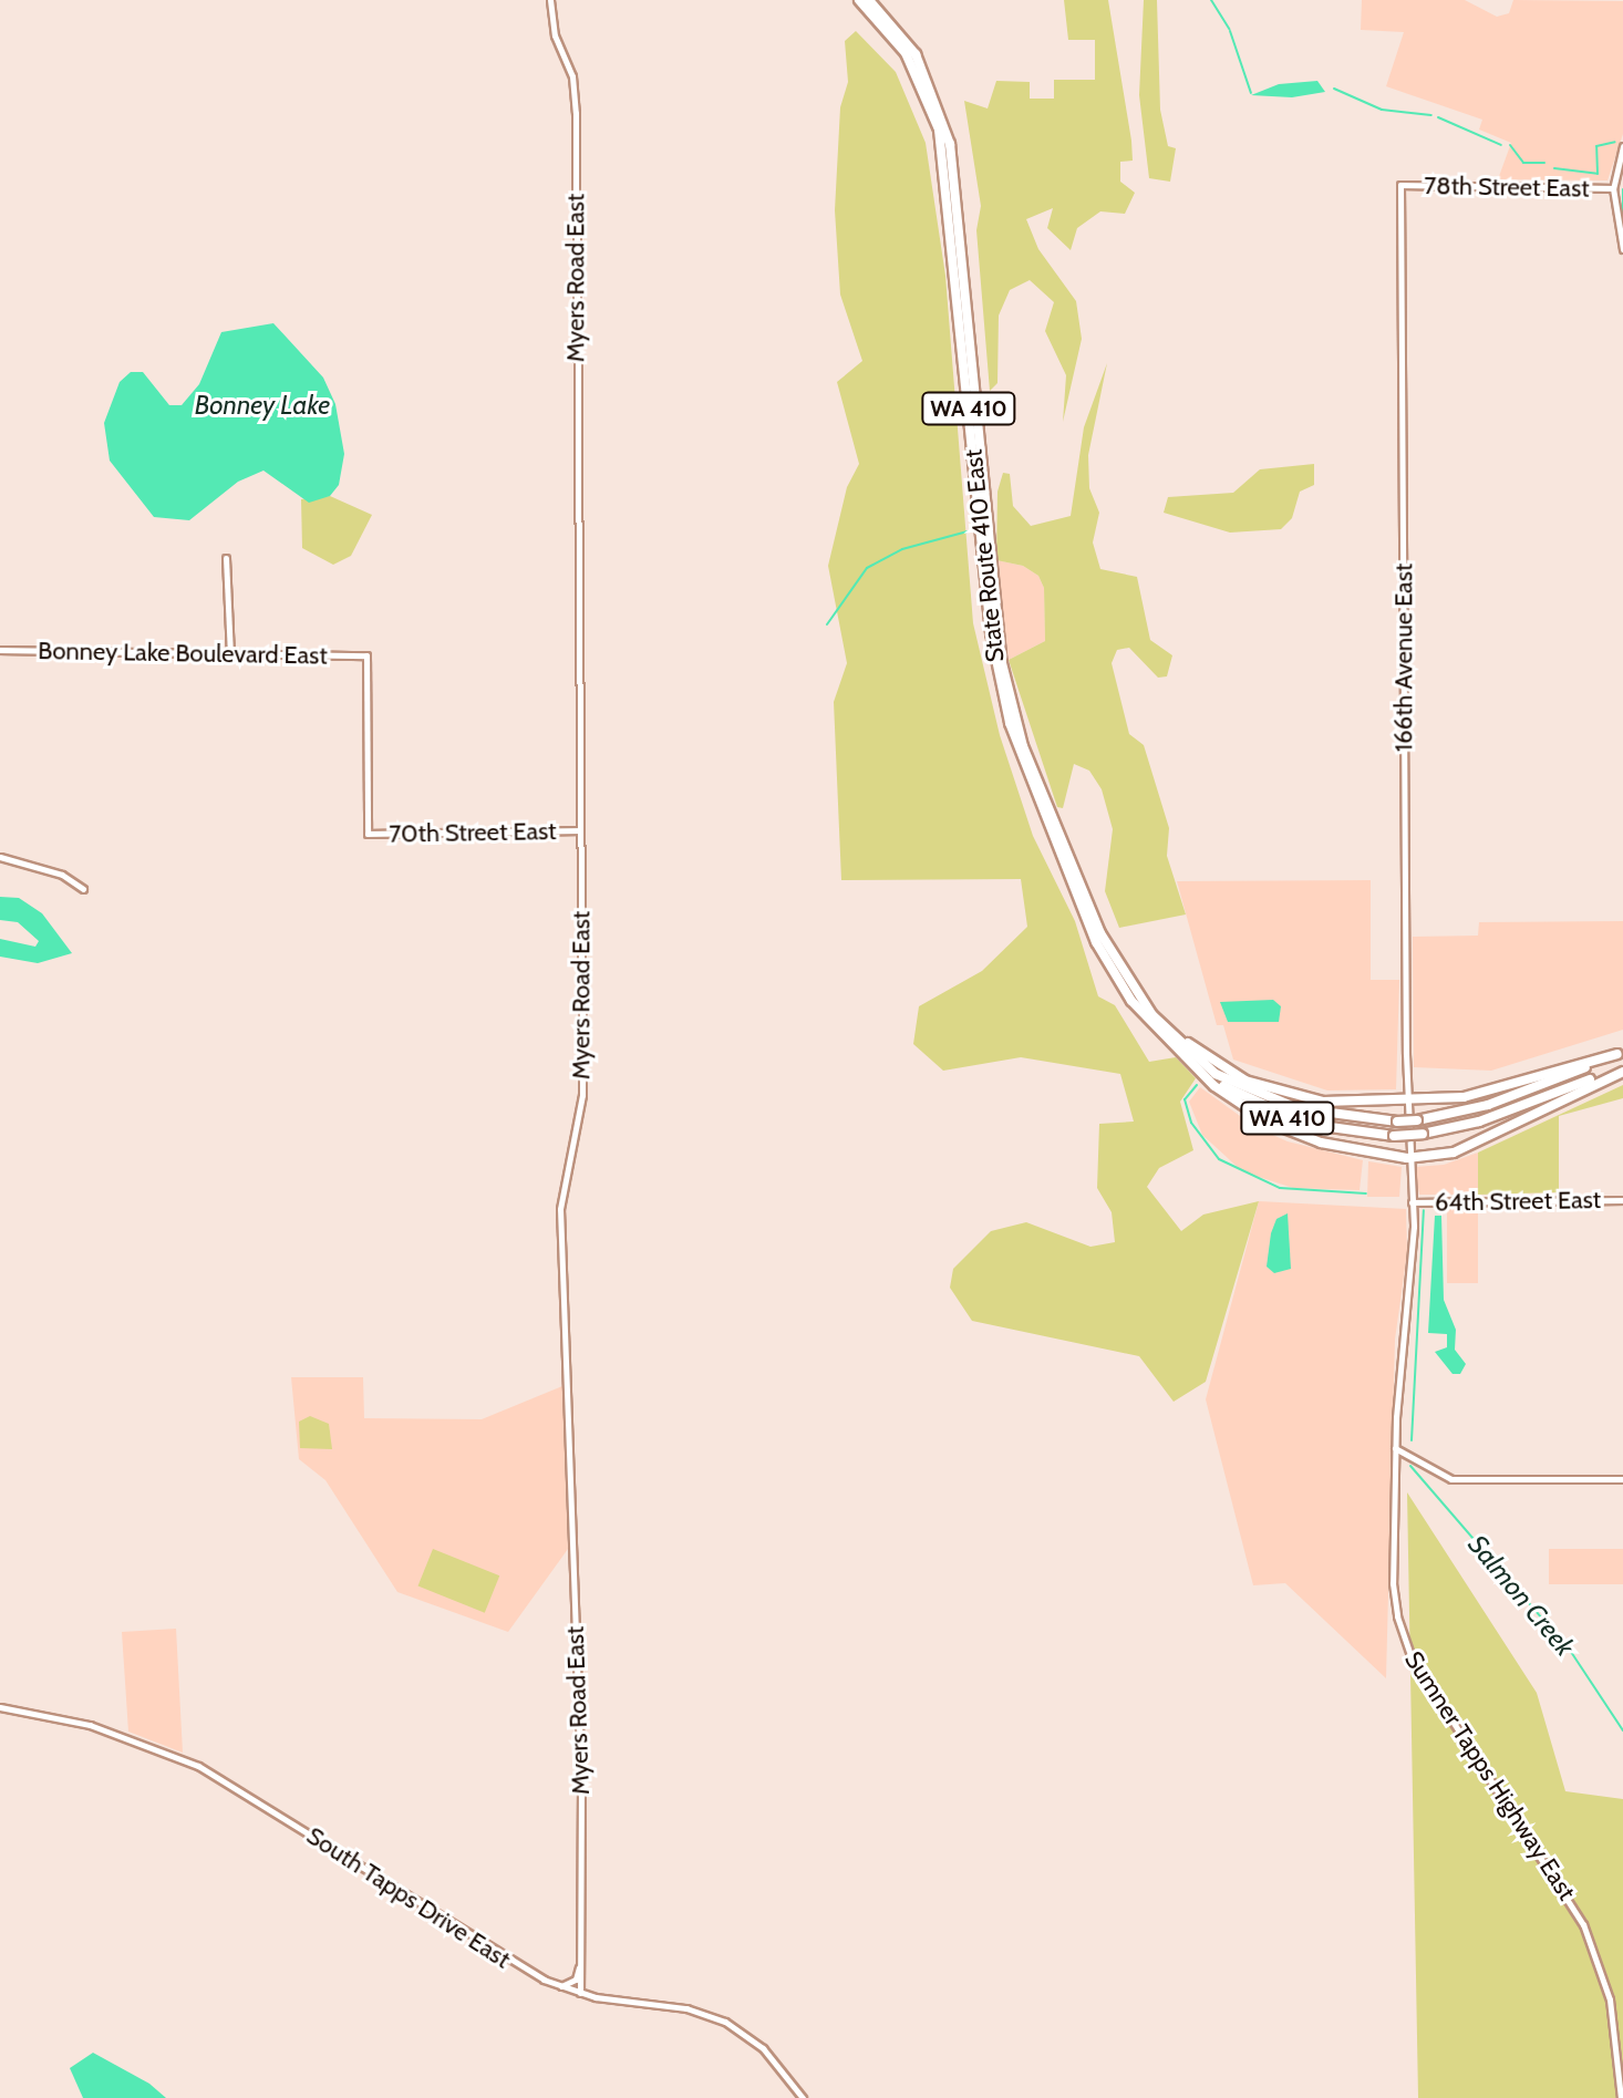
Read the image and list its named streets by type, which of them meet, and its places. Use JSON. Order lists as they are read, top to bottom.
{
  "streets": {
    "highway": ["WA 410", "State Route 410 East"],
    "street": [
      "78th Street East",
      "Myers Road East",
      "Bonney Lake Boulevard East",
      "166th Avenue East",
      "70th Street East",
      "64th Street East",
      "Sumner Tapps Highway East",
      "South Tapps Drive East"
    ]
  },
  "crossings": [
    ["78th Street East", "166th Avenue East"],
    ["Myers Road East", "70th Street East"],
    ["Myers Road East", "South Tapps Drive East"],
    ["WA 410", "State Route 410 East"],
    ["Bonney Lake Boulevard East", "70th Street East"],
    ["166th Avenue East", "Sumner Tapps Highway East"],
    ["64th Street East", "Sumner Tapps Highway East"]
  ],
  "water": ["Bonney Lake", "Salmon Creek"]
}
